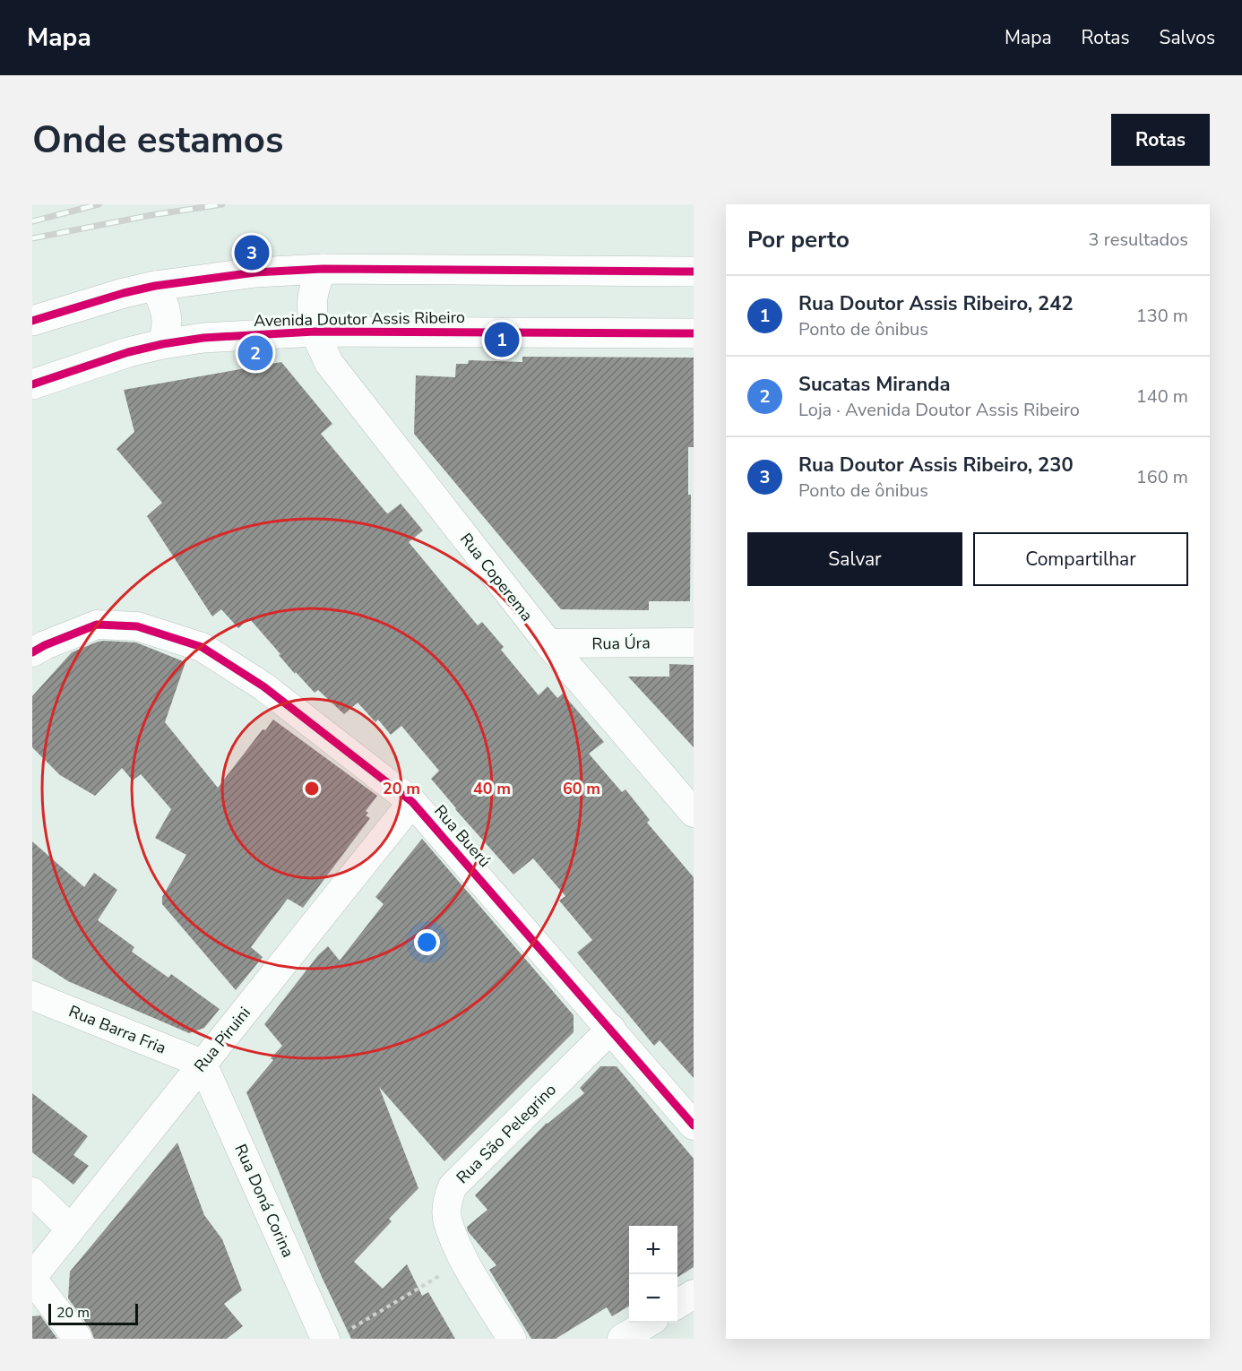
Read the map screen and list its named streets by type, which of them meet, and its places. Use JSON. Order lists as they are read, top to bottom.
{
  "streets": {
    "main road": ["Avenida Doutor Assis Ribeiro"],
    "street": [
      "Rua Coperema",
      "Rua Úra",
      "Rua Buerú",
      "Rua Barra Fria",
      "Rua Piruini",
      "Rua São Pelegrino",
      "Rua Doná Corina"
    ]
  },
  "crossings": [
    ["Avenida Doutor Assis Ribeiro", "Rua Coperema"],
    ["Rua Coperema", "Rua Úra"],
    ["Rua Buerú", "Rua Piruini"],
    ["Rua Buerú", "Rua São Pelegrino"],
    ["Rua Barra Fria", "Rua Piruini"],
    ["Rua Barra Fria", "Rua Doná Corina"],
    ["Rua Piruini", "Rua Doná Corina"]
  ],
  "scale_bar": "20 m",
  "page": {
    "header": "Mapa",
    "nav": ["Mapa", "Rotas", "Salvos"],
    "buttons": [
      "Rotas",
      ["Salvar", "Compartilhar"]
    ],
    "title": "Onde estamos",
    "heading": ["Por perto", "3 resultados"],
    "pins": ["3", "1", "2"],
    "list": [
      {
        "mark": "1",
        "name": "Rua Doutor Assis Ribeiro, 242",
        "note": "Ponto de ônibus",
        "value": "130 m"
      },
      {
        "mark": "2",
        "name": "Sucatas Miranda",
        "note": "Loja · Avenida Doutor Assis Ribeiro",
        "value": "140 m"
      },
      {
        "mark": "3",
        "name": "Rua Doutor Assis Ribeiro, 230",
        "note": "Ponto de ônibus",
        "value": "160 m"
      }
    ],
    "map_buttons": ["+", "−"],
    "scale": "20 m"
  },
  "rings": ["20 m", "40 m", "60 m"]
}
